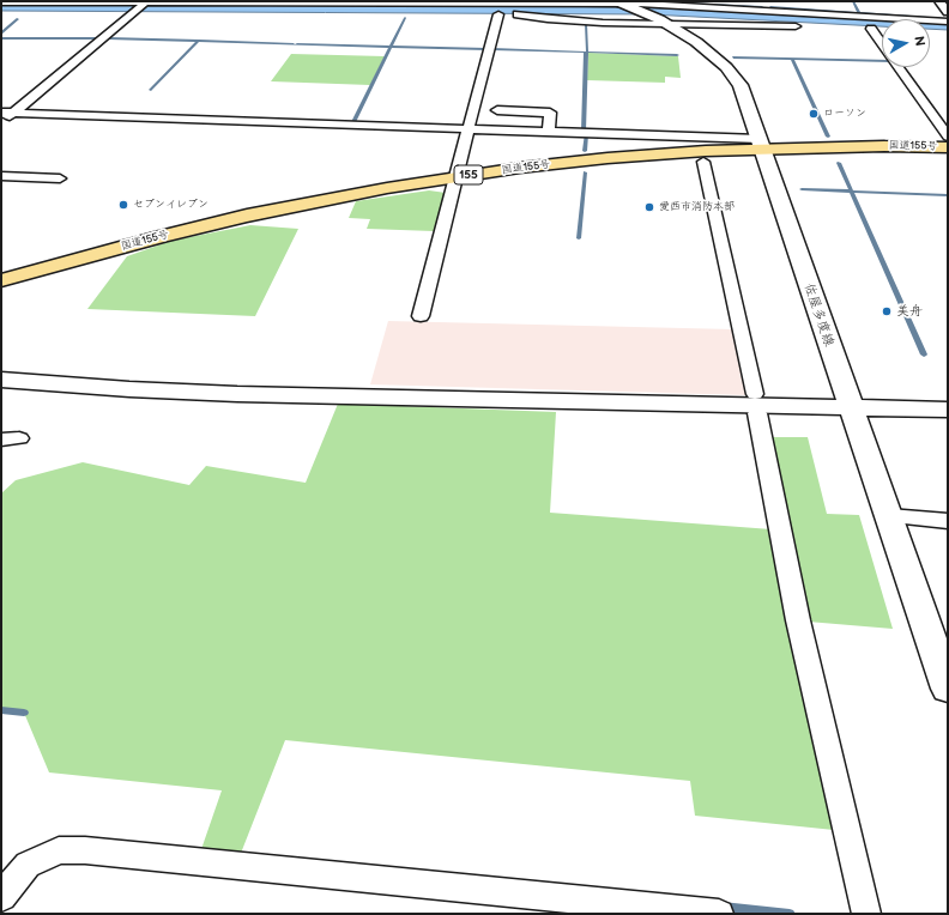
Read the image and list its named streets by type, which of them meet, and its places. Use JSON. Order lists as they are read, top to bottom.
{
  "streets": {
    "highway": ["国道155号", "155"],
    "main road": ["佐屋多度線"]
  },
  "crossings": [
    ["国道155号", "佐屋多度線"]
  ],
  "places": [
    "ローソン",
    "セブンイレブン",
    "愛西市消防本部",
    "美舟"
  ],
  "north": "right"
}
